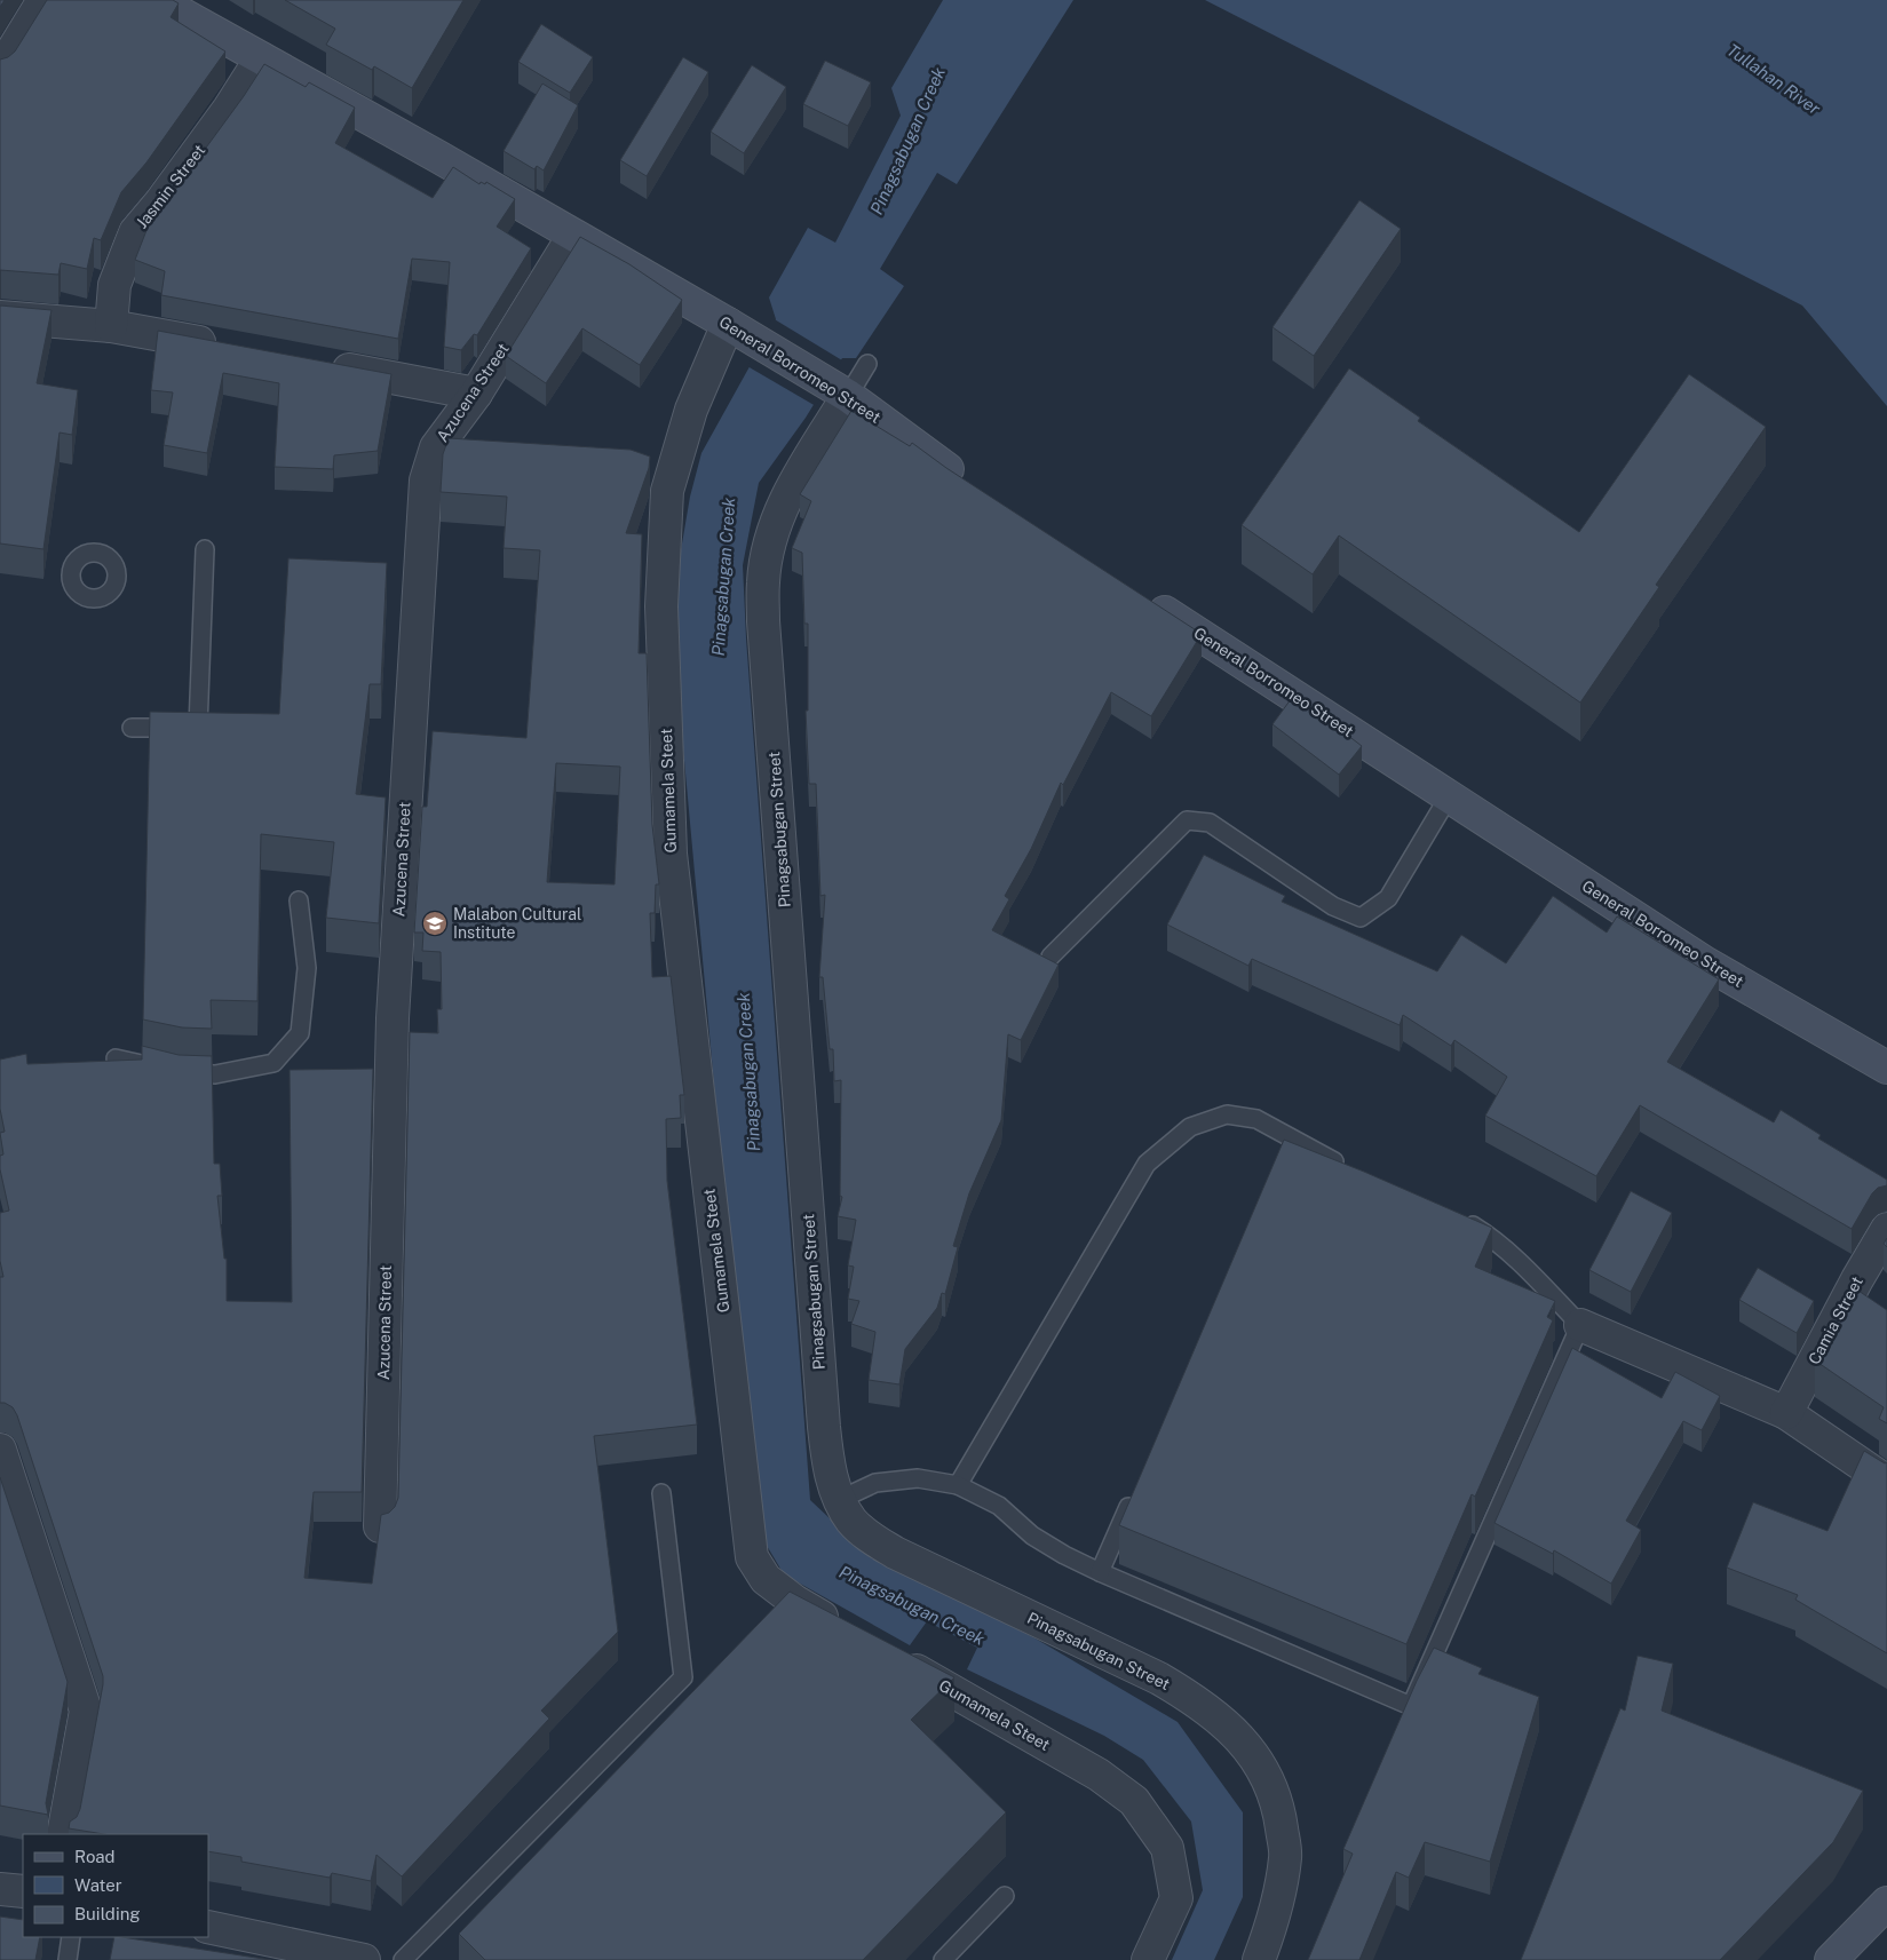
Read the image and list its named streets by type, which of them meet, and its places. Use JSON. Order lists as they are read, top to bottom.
{
  "streets": {
    "street": [
      "Jasmin Street",
      "General Borromeo Street",
      "Azucena Street",
      "Gumamela Steet",
      "Pinagsabugan Street",
      "Camia Street"
    ]
  },
  "crossings": [
    ["Jasmin Street", "General Borromeo Street"],
    ["General Borromeo Street", "Azucena Street"],
    ["General Borromeo Street", "Gumamela Steet"],
    ["General Borromeo Street", "Pinagsabugan Street"]
  ],
  "water": ["Tullahan River", "Pinagsabugan Creek"],
  "places": {
    "school or university": ["Malabon Cultural Institute"]
  },
  "legend": ["Road", "Water", "Building"]
}
